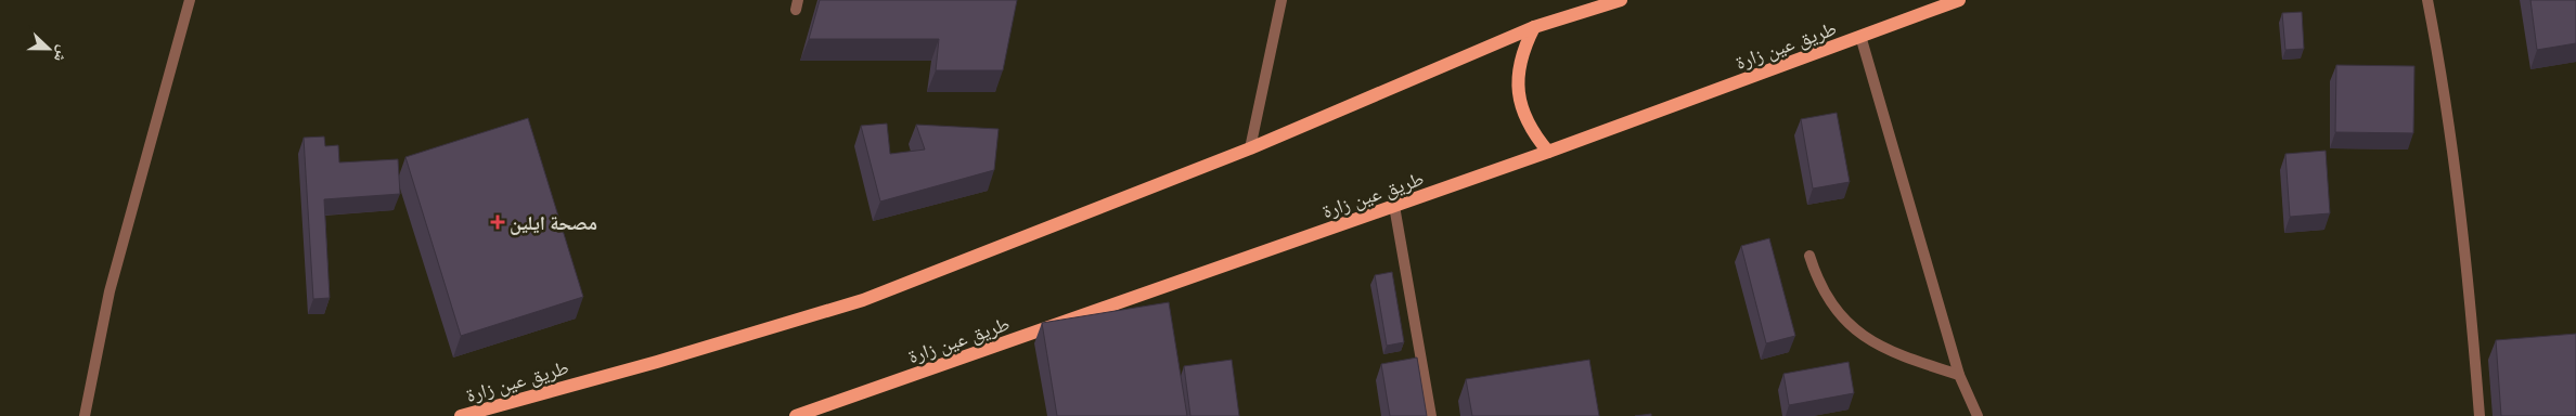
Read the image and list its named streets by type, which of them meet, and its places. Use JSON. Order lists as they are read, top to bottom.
{
  "streets": {
    "main road": ["طريق عين زارة"]
  },
  "places": {
    "health": ["مصحة ايلين"]
  },
  "north": "right"
}
